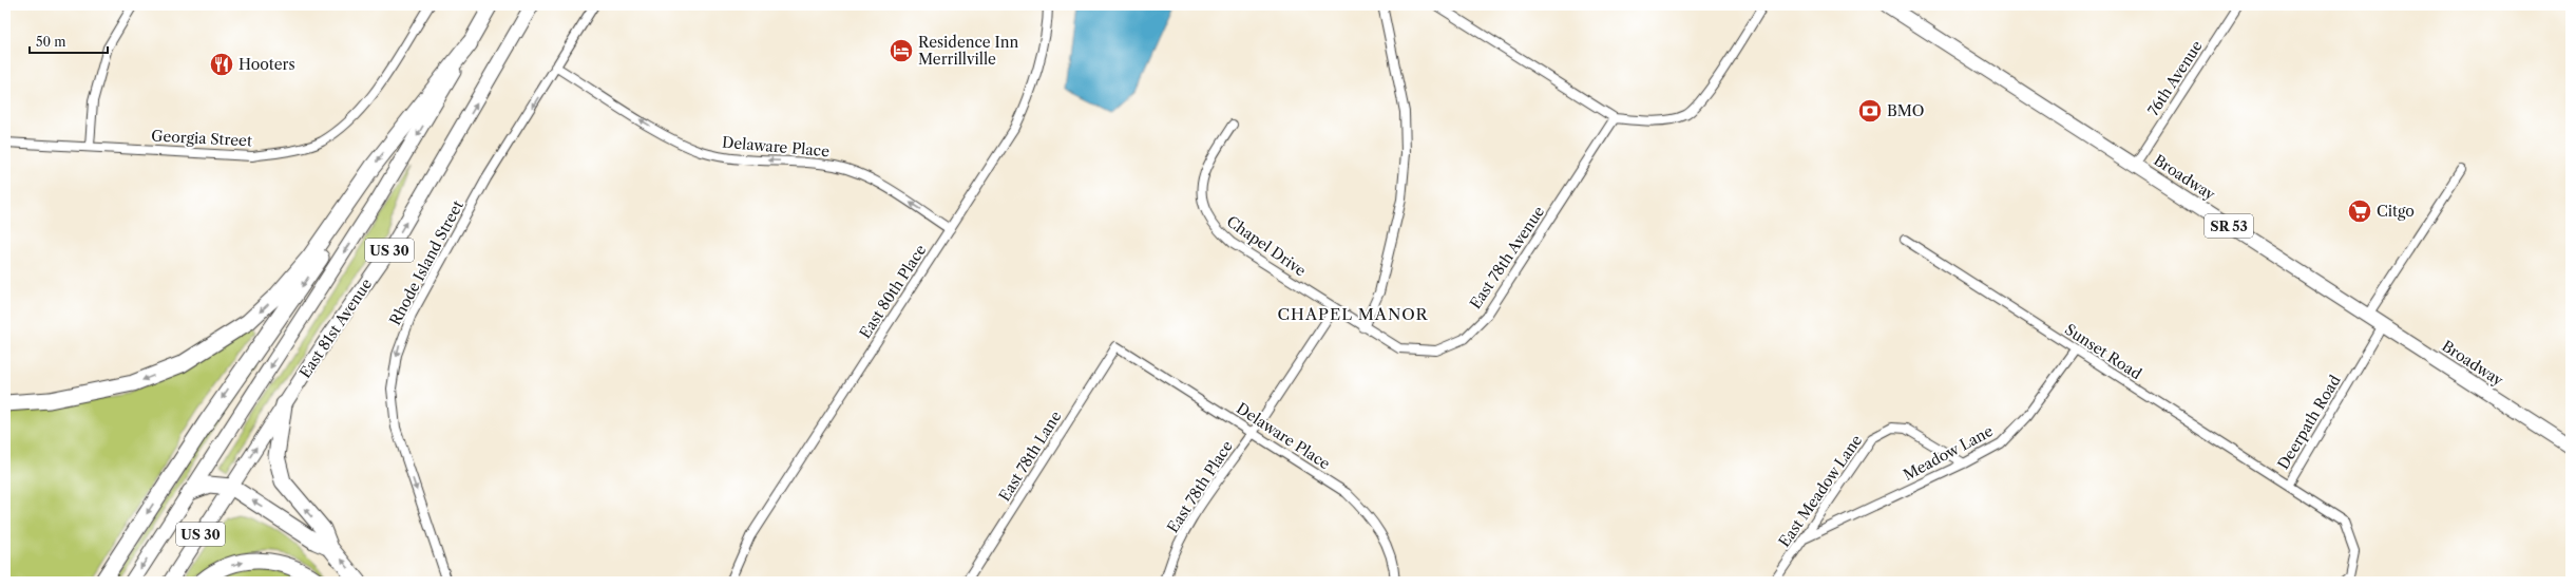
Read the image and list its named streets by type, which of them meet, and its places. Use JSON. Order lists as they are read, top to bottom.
{
  "streets": {
    "highway": ["US 30"],
    "main road": ["Broadway", "SR 53", "East 81st Avenue"],
    "street": [
      "76th Avenue",
      "Georgia Street",
      "Delaware Place",
      "Chapel Drive",
      "East 78th Avenue",
      "Rhode Island Street",
      "East 80th Place",
      "Sunset Road",
      "Deerpath Road",
      "Meadow Lane",
      "East 78th Lane",
      "East 78th Place",
      "East Meadow Lane"
    ]
  },
  "crossings": [
    ["76th Avenue", "Broadway"],
    ["Delaware Place", "Rhode Island Street"],
    ["Delaware Place", "East 80th Place"],
    ["Delaware Place", "East 78th Lane"],
    ["Delaware Place", "East 78th Place"],
    ["Broadway", "Deerpath Road"],
    ["Chapel Drive", "East 78th Avenue"],
    ["Sunset Road", "Deerpath Road"],
    ["Sunset Road", "Meadow Lane"],
    ["Meadow Lane", "East Meadow Lane"]
  ],
  "one_way": ["Delaware Place", "Rhode Island Street"],
  "districts": ["CHAPEL MANOR"],
  "places": {
    "hotel": ["Residence Inn Merrillville"],
    "restaurant": ["Hooters"],
    "bank": ["BMO"],
    "supermarket": ["Citgo"]
  },
  "scale_bar": "50 m"
}
